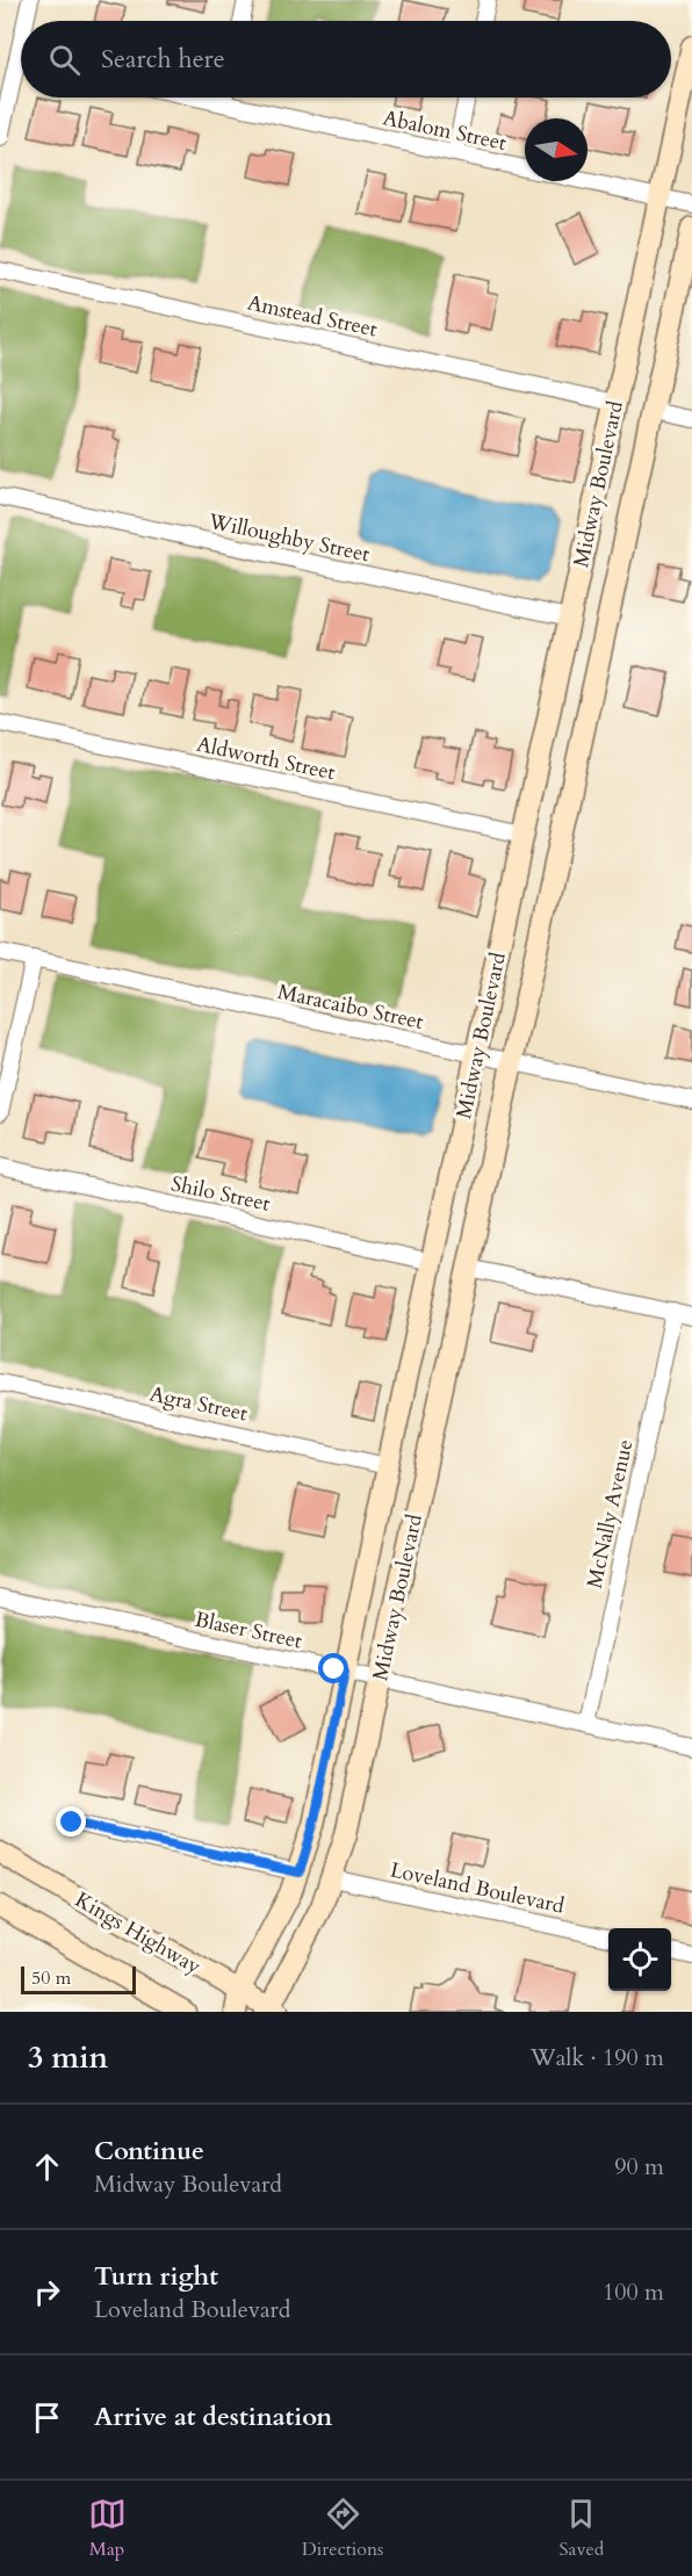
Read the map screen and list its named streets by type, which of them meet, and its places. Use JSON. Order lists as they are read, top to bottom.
{
  "streets": {
    "street": [
      "Abalom Street",
      "Amstead Street",
      "Midway Boulevard",
      "Willoughby Street",
      "Aldworth Street",
      "Maracaibo Street",
      "Shilo Street",
      "Agra Street",
      "McNally Avenue",
      "Blaser Street",
      "Loveland Boulevard",
      "Kings Highway"
    ]
  },
  "crossings": [
    ["Abalom Street", "Midway Boulevard"],
    ["Amstead Street", "Midway Boulevard"],
    ["Midway Boulevard", "Willoughby Street"],
    ["Midway Boulevard", "Aldworth Street"],
    ["Midway Boulevard", "Maracaibo Street"],
    ["Midway Boulevard", "Shilo Street"],
    ["Midway Boulevard", "Agra Street"],
    ["Midway Boulevard", "Blaser Street"],
    ["Midway Boulevard", "Loveland Boulevard"],
    ["Midway Boulevard", "Kings Highway"],
    ["McNally Avenue", "Blaser Street"]
  ],
  "scale_bar": "50 m",
  "north": "right",
  "page": {
    "search": "Search here",
    "scale": "50 m",
    "heading": ["3 min", "Walk · 190 m"],
    "list": [
      ["Continue", "Midway Boulevard", "90 m"],
      ["Turn right", "Loveland Boulevard", "100 m"],
      "Arrive at destination"
    ],
    "nav": ["Map", "Directions", "Saved"]
  }
}
